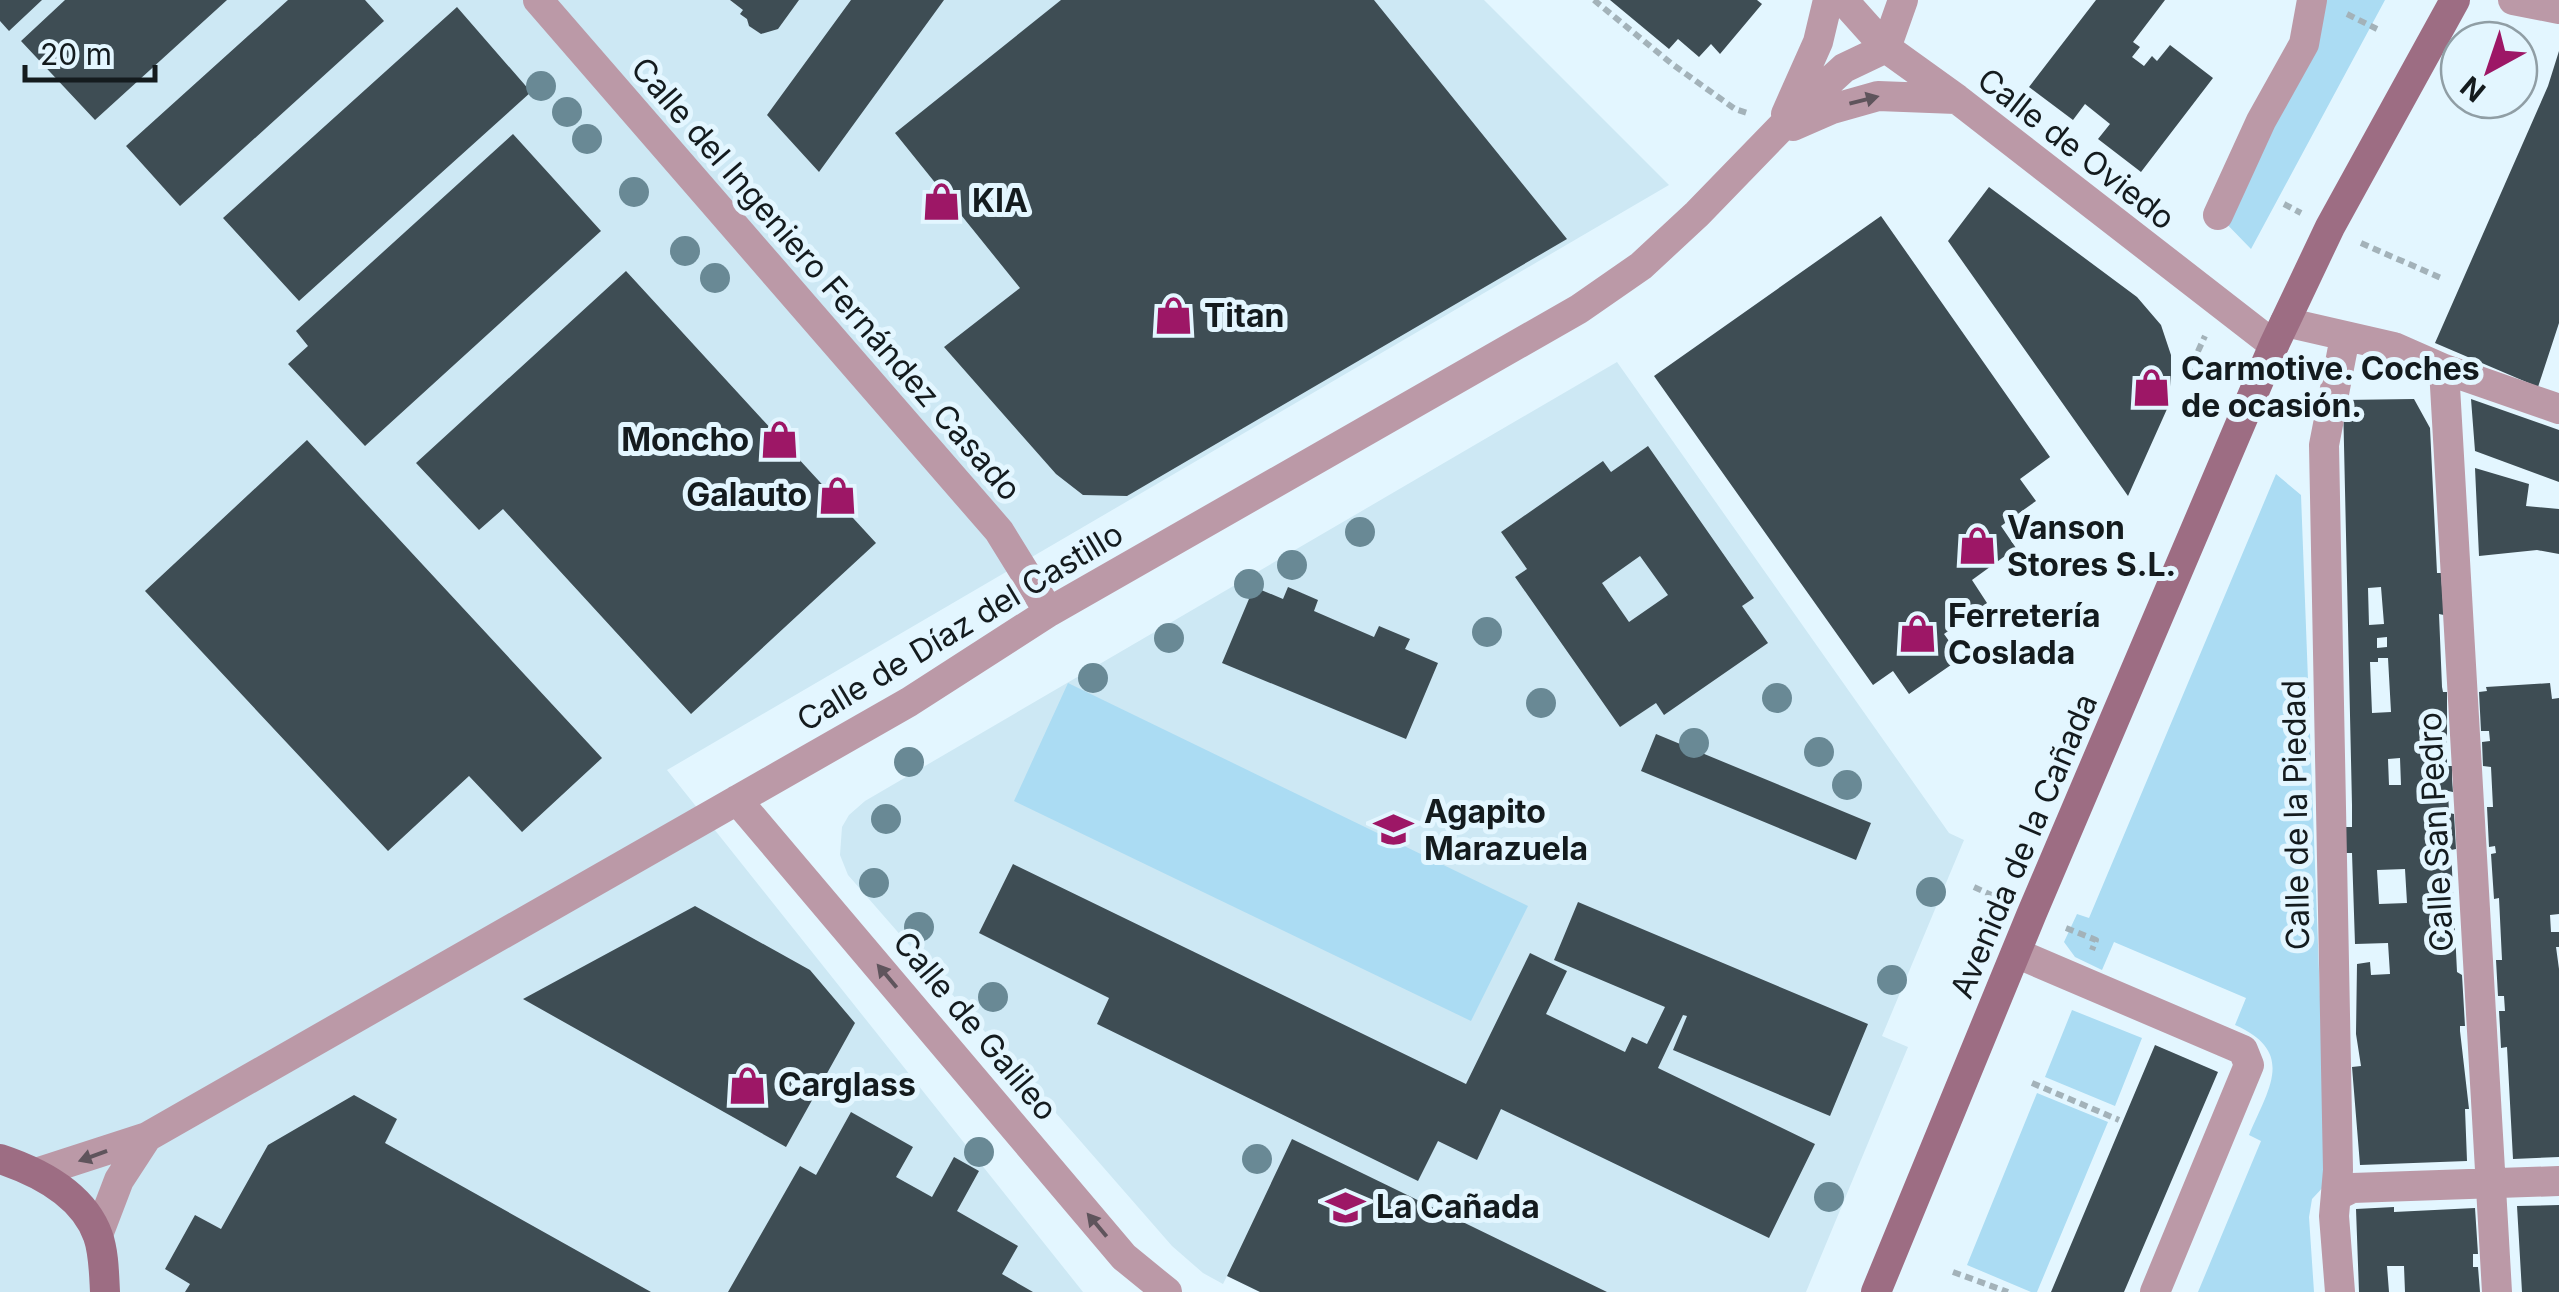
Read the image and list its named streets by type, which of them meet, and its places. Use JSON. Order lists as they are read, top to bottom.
{
  "streets": {
    "street": [
      "Calle de Oviedo",
      "Calle del Ingeniero Fernández Casado",
      "Calle de Díaz del Castillo",
      "Calle de la Piedad",
      "Calle San Pedro",
      "Avenida de la Cañada",
      "Calle de Galileo"
    ]
  },
  "crossings": [
    ["Calle de Oviedo", "Calle de Díaz del Castillo"],
    ["Calle de Oviedo", "Avenida de la Cañada"],
    ["Calle del Ingeniero Fernández Casado", "Calle de Díaz del Castillo"],
    ["Calle de Díaz del Castillo", "Calle de Galileo"]
  ],
  "one_way": ["Calle de Galileo"],
  "places": {
    "shop": [
      "KIA",
      "Titan",
      "Carmotive. Coches de ocasión.",
      "Moncho",
      "Galauto",
      "Vanson Stores S.L.",
      "Ferretería Coslada",
      "Carglass"
    ],
    "school or university": ["Agapito Marazuela", "La Cañada"]
  },
  "scale_bar": "20 m",
  "north": "bottom left"
}
